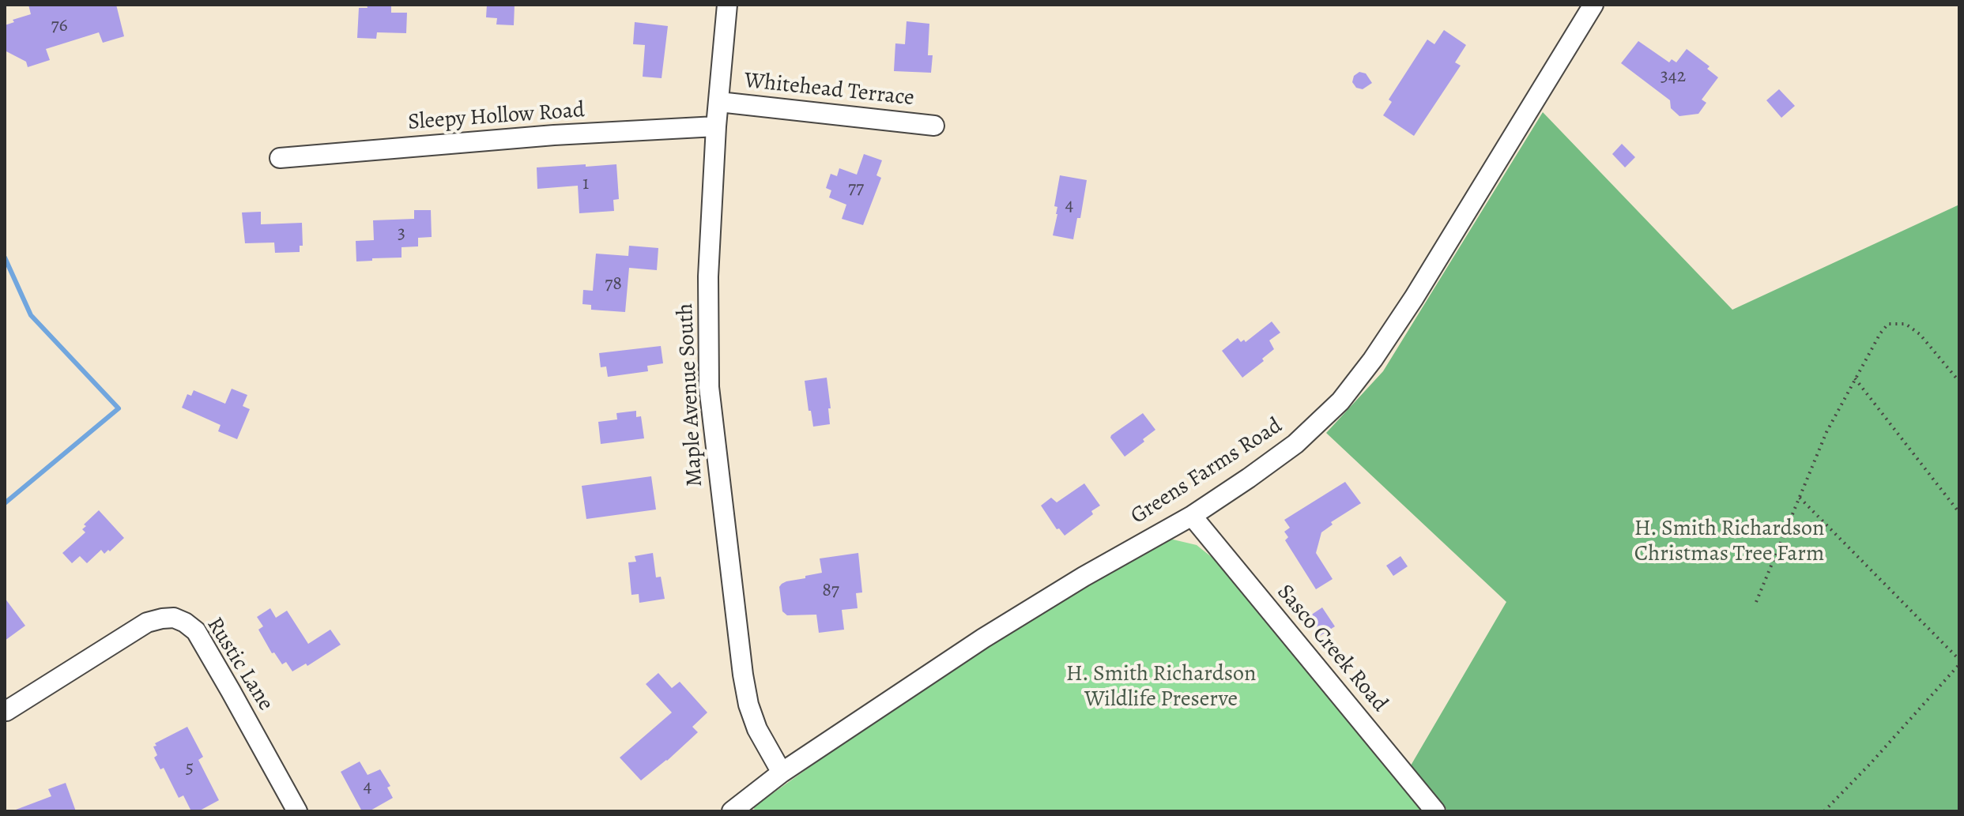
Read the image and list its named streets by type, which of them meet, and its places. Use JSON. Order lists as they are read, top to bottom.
{
  "streets": {
    "street": [
      "Whitehead Terrace",
      "Sleepy Hollow Road",
      "Maple Avenue South",
      "Greens Farms Road",
      "Sasco Creek Road",
      "Rustic Lane"
    ]
  },
  "crossings": [
    ["Whitehead Terrace", "Maple Avenue South"],
    ["Sleepy Hollow Road", "Maple Avenue South"],
    ["Maple Avenue South", "Greens Farms Road"],
    ["Greens Farms Road", "Sasco Creek Road"]
  ],
  "parks": ["H. Smith Richardson Christmas Tree Farm", "H. Smith Richardson Wildlife Preserve"],
  "house_numbers": [
    "76",
    "342",
    "1",
    "77",
    "4",
    "3",
    "78",
    "87",
    "5",
    "4"
  ]
}
